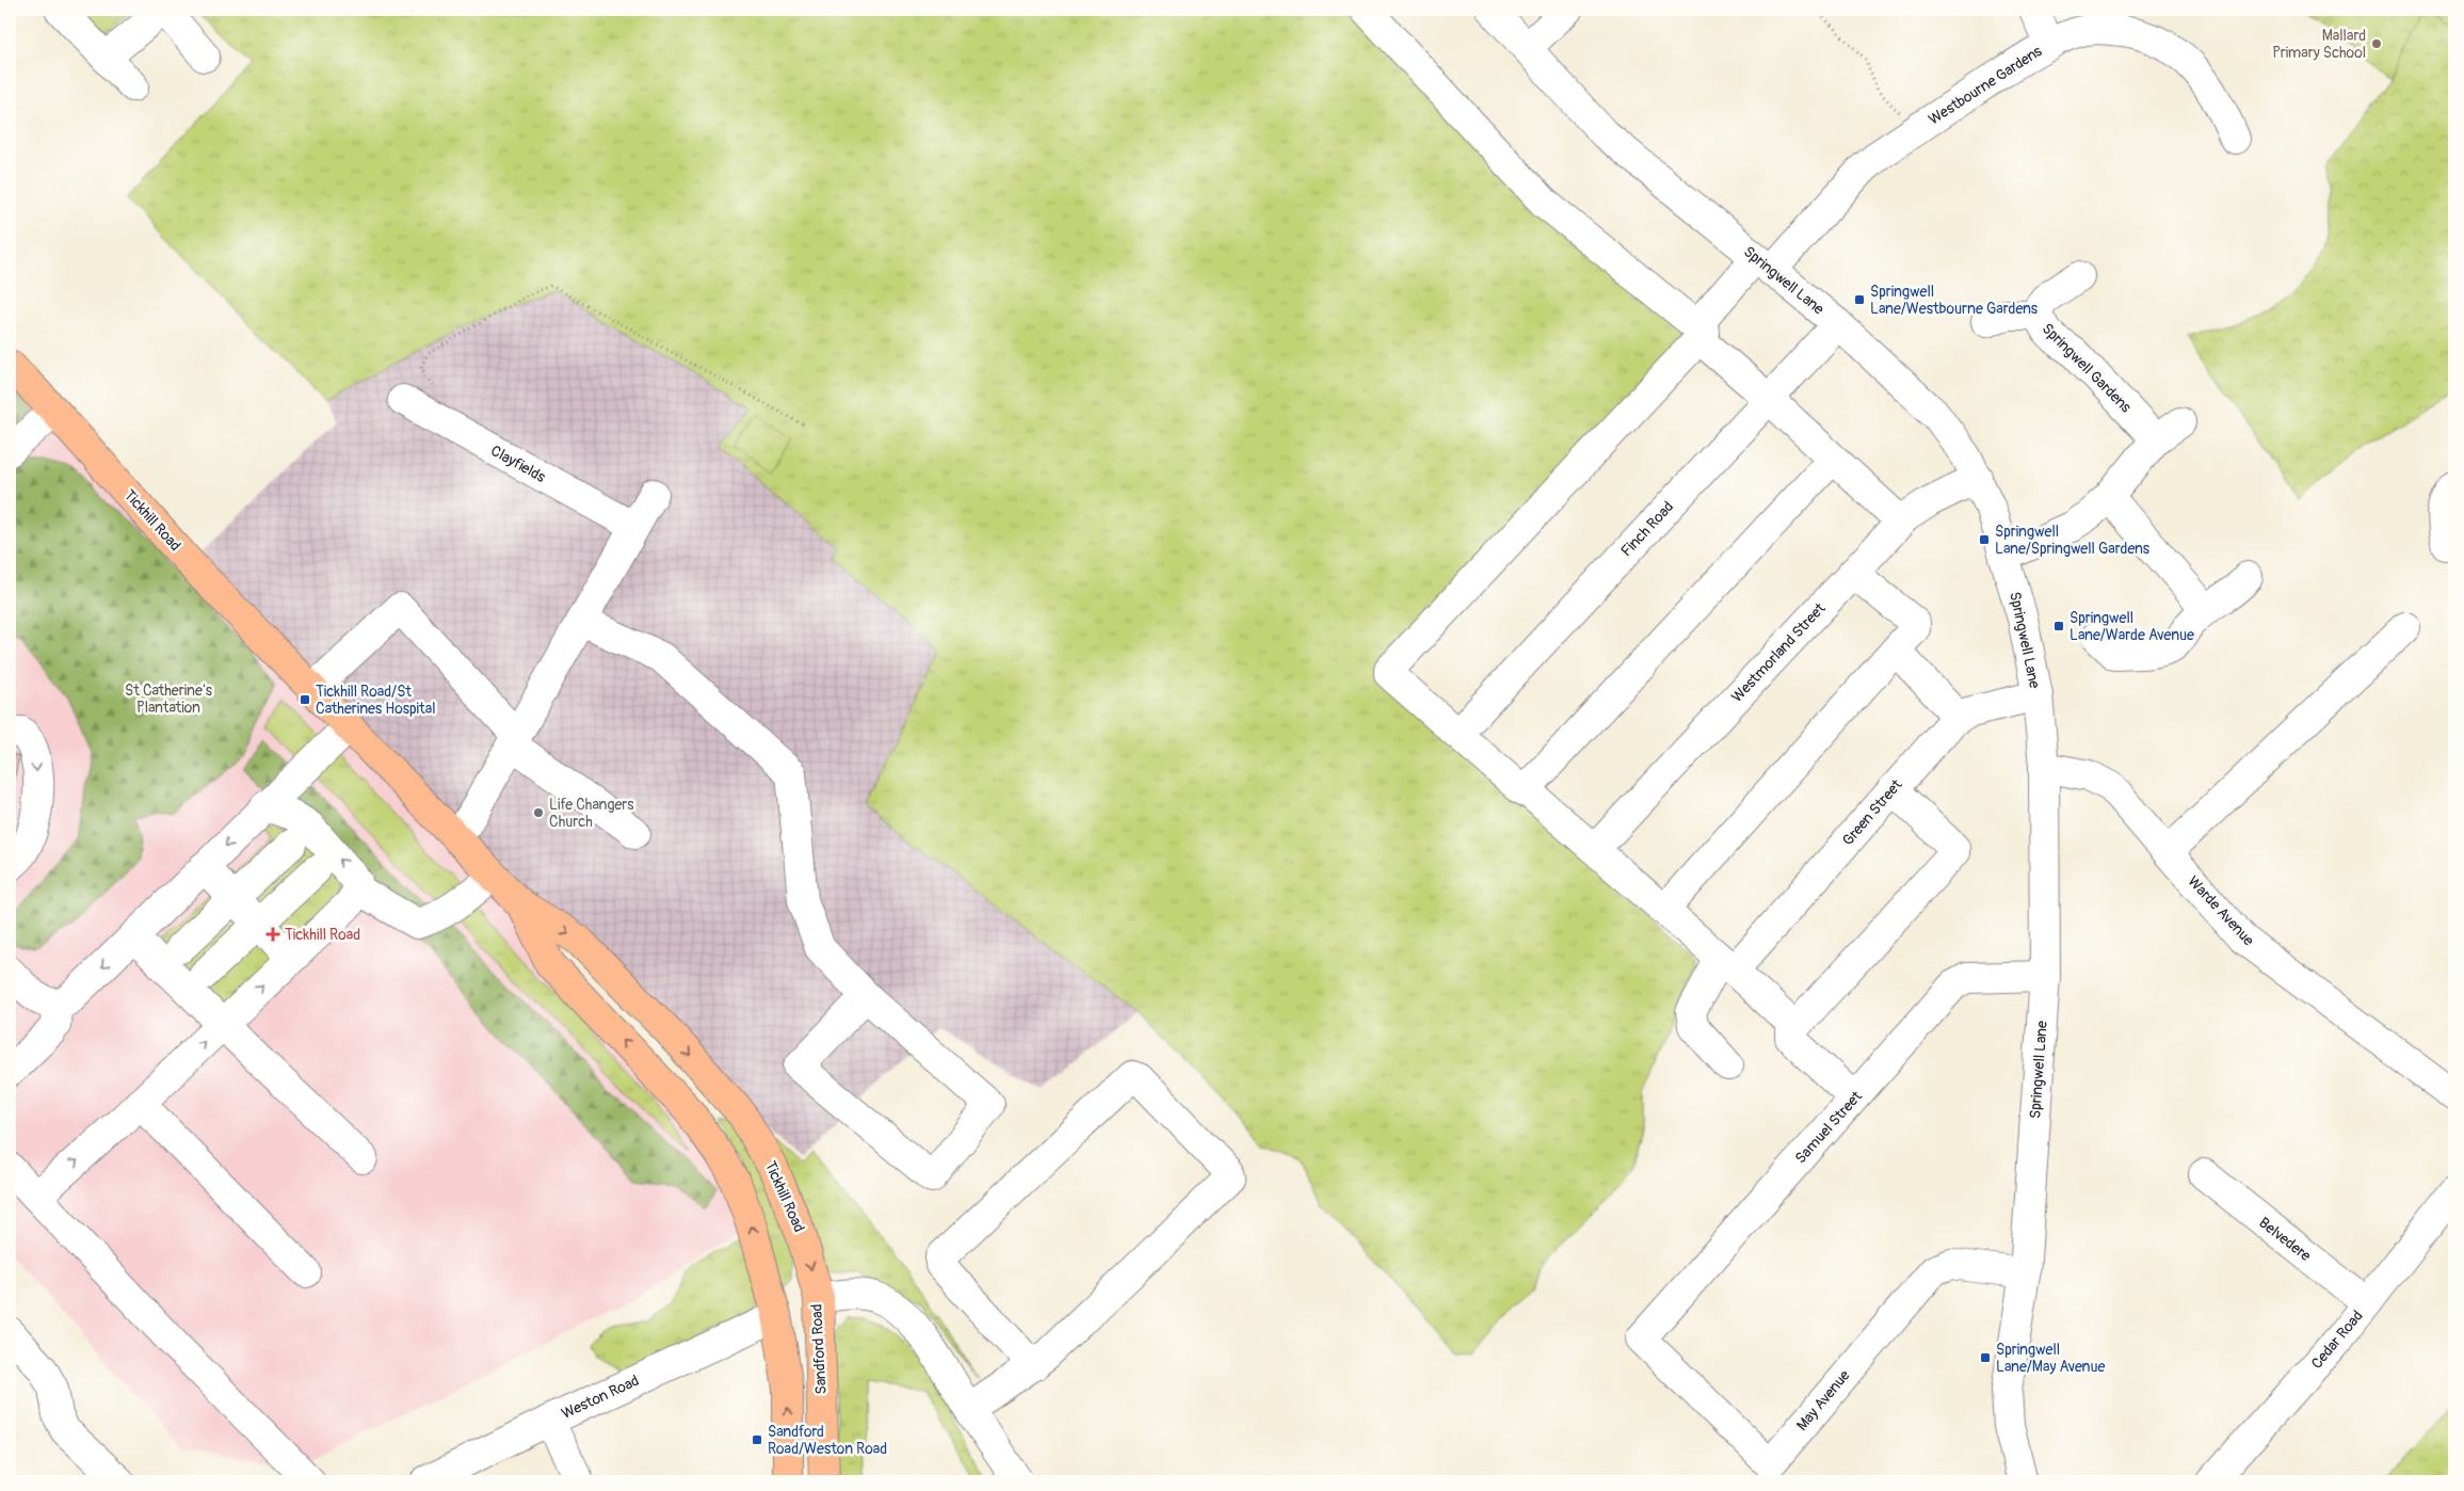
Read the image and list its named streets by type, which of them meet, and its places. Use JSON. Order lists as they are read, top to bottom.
{
  "streets": {
    "main road": ["Tickhill Road", "Sandford Road"],
    "street": [
      "Westbourne Gardens",
      "Springwell Lane",
      "Springwell Gardens",
      "Clayfields",
      "Finch Road",
      "Westmorland Street",
      "Green Street",
      "Warde Avenue",
      "Samuel Street",
      "Belvedere",
      "Cedar Road",
      "Weston Road",
      "May Avenue"
    ]
  },
  "crossings": [
    ["Westbourne Gardens", "Springwell Lane"],
    ["Westbourne Gardens", "Finch Road"],
    ["Springwell Lane", "Finch Road"],
    ["Springwell Lane", "Westmorland Street"],
    ["Springwell Lane", "Green Street"],
    ["Springwell Lane", "Warde Avenue"],
    ["Springwell Lane", "Samuel Street"],
    ["Springwell Lane", "May Avenue"],
    ["Tickhill Road", "Sandford Road"],
    ["Tickhill Road", "Weston Road"],
    ["Samuel Street", "May Avenue"],
    ["Belvedere", "Cedar Road"],
    ["Sandford Road", "Weston Road"]
  ],
  "parks": ["St Catherine's Plantation"],
  "places": {
    "other": ["Mallard Primary School", "Life Changers Church"],
    "transit": [
      "Springwell Lane/Westbourne Gardens",
      "Springwell Lane/Springwell Gardens",
      "Springwell Lane/Warde Avenue",
      "Tickhill Road/St Catherines Hospital",
      "Springwell Lane/May Avenue",
      "Sandford Road/Weston Road"
    ],
    "health": ["Tickhill Road"]
  }
}
